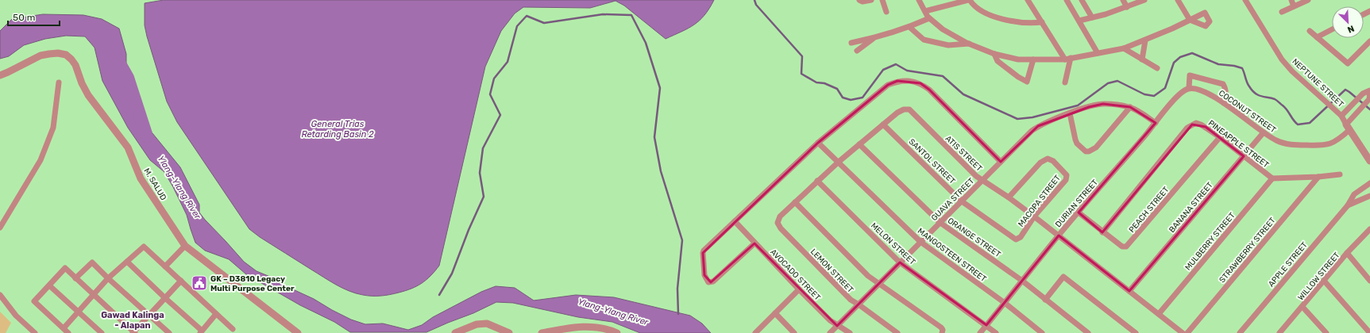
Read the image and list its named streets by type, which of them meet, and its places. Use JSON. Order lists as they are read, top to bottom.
{
  "streets": {
    "street": [
      "NEPTUNE STREET",
      "COCONUT STREET",
      "PINEAPPLE STREET",
      "ATIS STREET",
      "SANTOL STREET",
      "M. SALUD",
      "GUAVA STREET",
      "MACOPA STREET",
      "DURIAN STREET",
      "BANANA STREET",
      "PEACH STREET",
      "ORANGE STREET",
      "MULBERRY STREET",
      "MELON STREET",
      "STRAWBERRY STREET",
      "MANGOSTEEN STREET",
      "APPLE STREET",
      "LEMON STREET",
      "AVOCADO STREET",
      "WILLOW STREET"
    ]
  },
  "crossings": [
    ["NEPTUNE STREET", "COCONUT STREET"],
    ["COCONUT STREET", "DURIAN STREET"],
    ["COCONUT STREET", "BANANA STREET"],
    ["PINEAPPLE STREET", "BANANA STREET"],
    ["PINEAPPLE STREET", "PEACH STREET"],
    ["PINEAPPLE STREET", "MULBERRY STREET"],
    ["PINEAPPLE STREET", "STRAWBERRY STREET"],
    ["ATIS STREET", "SANTOL STREET"],
    ["ATIS STREET", "GUAVA STREET"],
    ["ATIS STREET", "MACOPA STREET"],
    ["ATIS STREET", "DURIAN STREET"],
    ["ATIS STREET", "BANANA STREET"],
    ["ATIS STREET", "ORANGE STREET"],
    ["ATIS STREET", "MULBERRY STREET"],
    ["ATIS STREET", "MELON STREET"],
    ["ATIS STREET", "MANGOSTEEN STREET"],
    ["ATIS STREET", "LEMON STREET"],
    ["SANTOL STREET", "GUAVA STREET"],
    ["SANTOL STREET", "MACOPA STREET"],
    ["GUAVA STREET", "DURIAN STREET"],
    ["GUAVA STREET", "ORANGE STREET"],
    ["GUAVA STREET", "MELON STREET"],
    ["GUAVA STREET", "MANGOSTEEN STREET"],
    ["GUAVA STREET", "LEMON STREET"],
    ["GUAVA STREET", "AVOCADO STREET"],
    ["DURIAN STREET", "PEACH STREET"],
    ["DURIAN STREET", "ORANGE STREET"],
    ["DURIAN STREET", "MELON STREET"],
    ["DURIAN STREET", "MANGOSTEEN STREET"]
  ],
  "districts": ["Gawad Kalinga - Alapan"],
  "water": ["General Trias Retarding Basin 2", "Ylang-Ylang River"],
  "places": {
    "public building": ["GK – D3810 Legacy Multi Purpose Center"]
  },
  "scale_bar": "50 m",
  "north": "bottom right"
}
